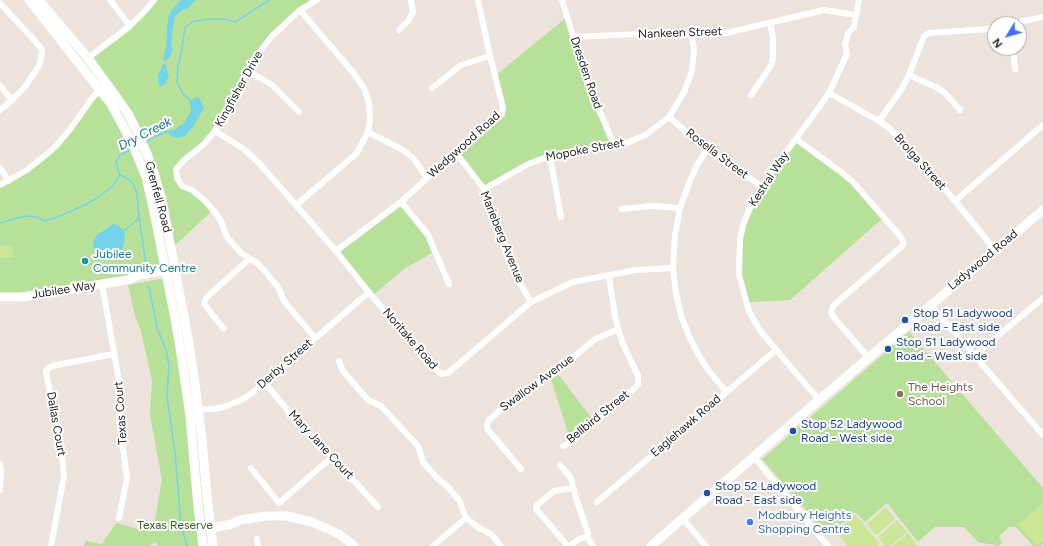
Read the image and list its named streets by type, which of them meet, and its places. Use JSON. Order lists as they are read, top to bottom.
{
  "streets": {
    "main road": ["Grenfell Road", "Ladywood Road", "Jubilee Way"],
    "street": [
      "Nankeen Street",
      "Dresden Road",
      "Kingfisher Drive",
      "Wedgwood Road",
      "Mopoke Street",
      "Rosella Street",
      "Brolga Street",
      "Kestral Way",
      "Marieberg Avenue",
      "Noritake Road",
      "Derby Street",
      "Swallow Avenue",
      "Texas Court",
      "Bellbird Street",
      "Dallas Court",
      "Eaglehawk Road",
      "Mary Jane Court"
    ]
  },
  "crossings": [
    ["Nankeen Street", "Dresden Road"],
    ["Nankeen Street", "Mopoke Street"],
    ["Nankeen Street", "Kestral Way"],
    ["Dresden Road", "Mopoke Street"],
    ["Kingfisher Drive", "Noritake Road"],
    ["Wedgwood Road", "Marieberg Avenue"],
    ["Wedgwood Road", "Noritake Road"],
    ["Mopoke Street", "Rosella Street"],
    ["Mopoke Street", "Marieberg Avenue"],
    ["Rosella Street", "Kestral Way"],
    ["Brolga Street", "Kestral Way"],
    ["Brolga Street", "Ladywood Road"],
    ["Kestral Way", "Ladywood Road"],
    ["Kestral Way", "Eaglehawk Road"],
    ["Grenfell Road", "Jubilee Way"],
    ["Grenfell Road", "Derby Street"],
    ["Marieberg Avenue", "Noritake Road"],
    ["Jubilee Way", "Texas Court"],
    ["Noritake Road", "Derby Street"],
    ["Noritake Road", "Bellbird Street"],
    ["Derby Street", "Mary Jane Court"],
    ["Swallow Avenue", "Bellbird Street"],
    ["Texas Court", "Dallas Court"]
  ],
  "water": ["Dry Creek"],
  "parks": ["Texas Reserve"],
  "places": [
    "Jubilee Community Centre",
    "Stop 51 Ladywood Road - East side",
    "Stop 51 Ladywood Road - West side",
    "The Heights School",
    "Stop 52 Ladywood Road - West side",
    "Stop 52 Ladywood Road - East side",
    "Modbury Heights Shopping Centre"
  ],
  "north": "bottom left"
}
